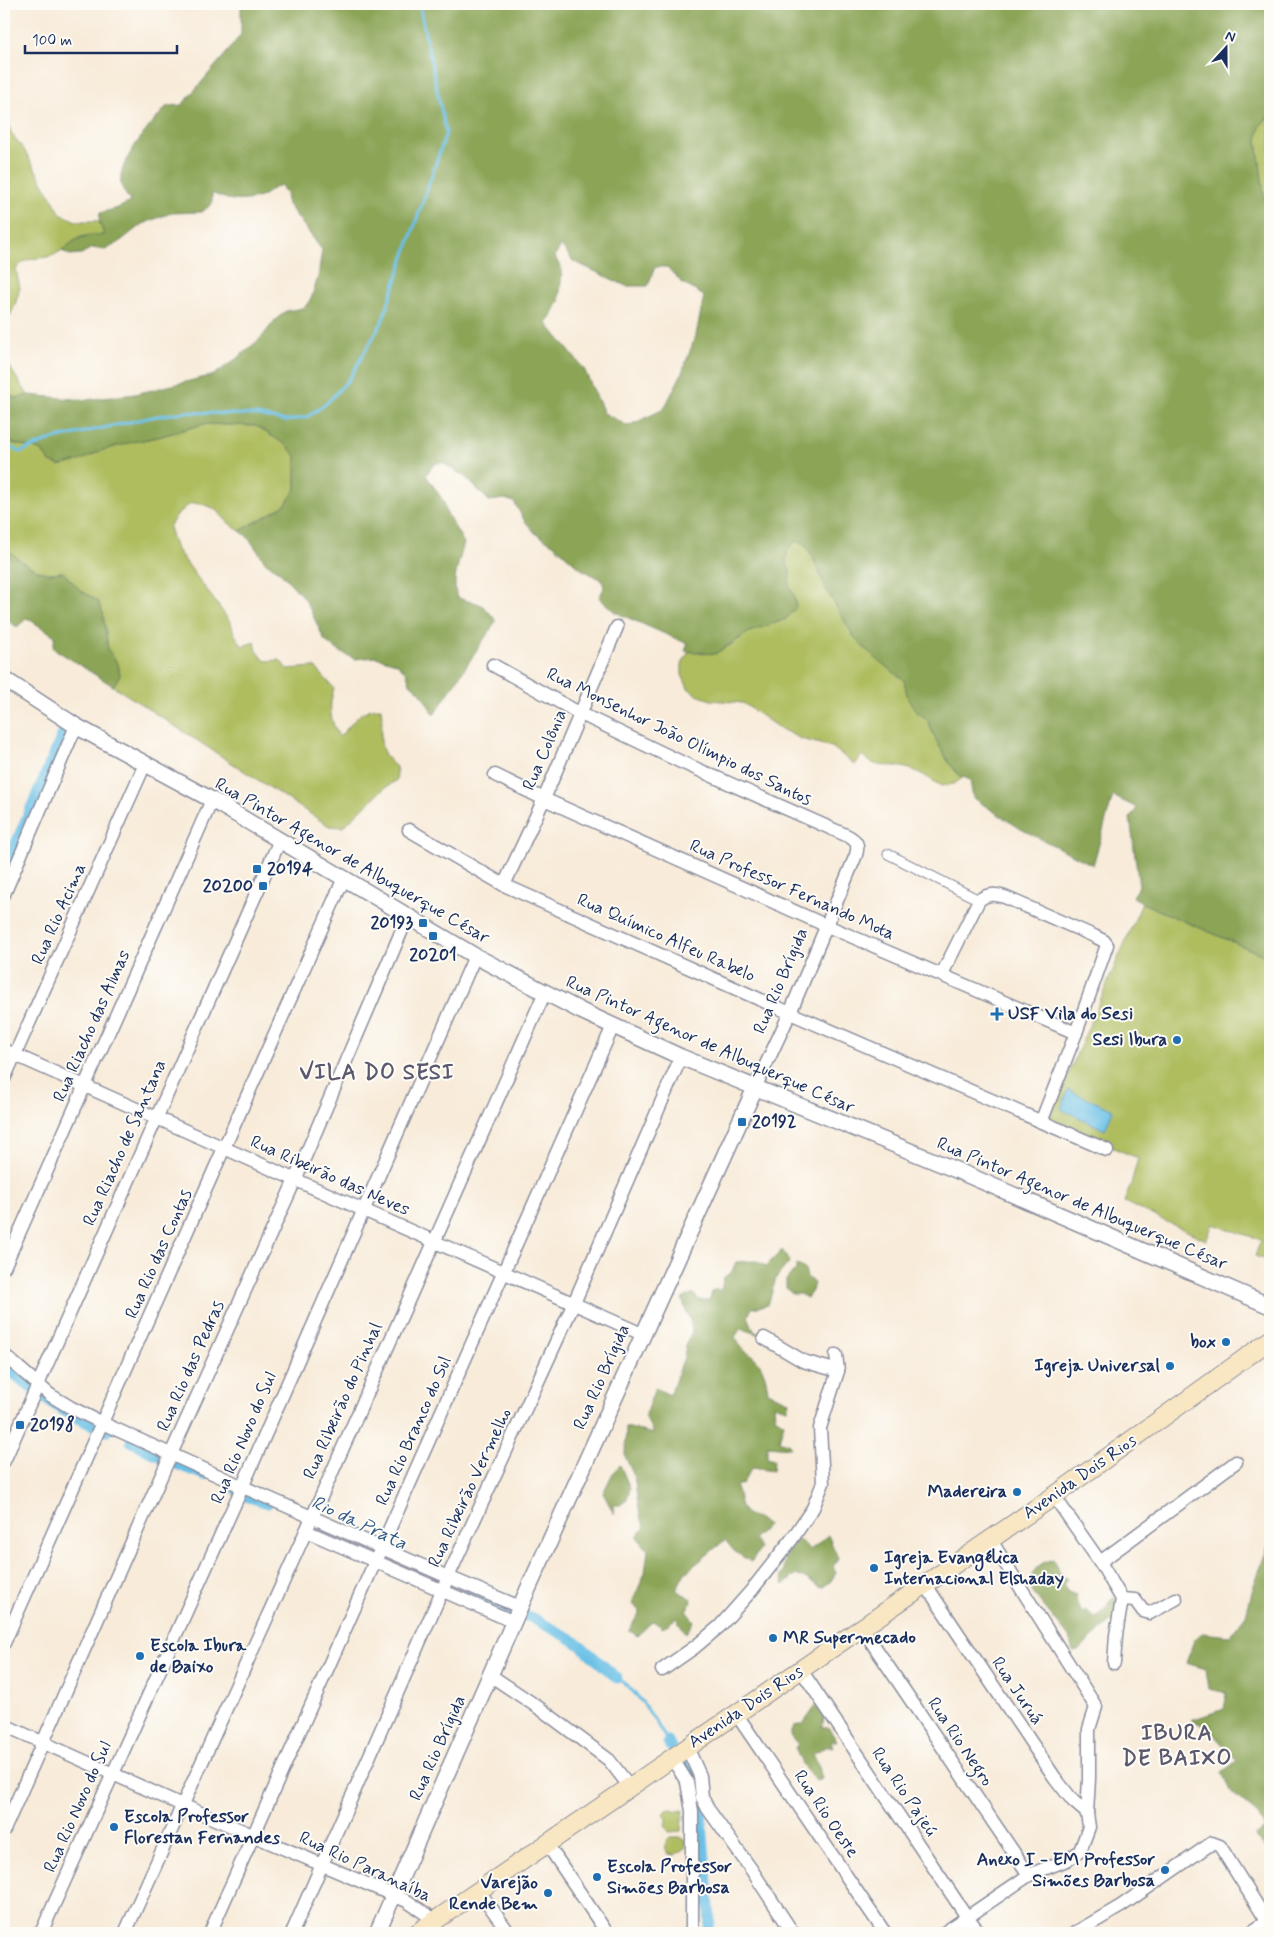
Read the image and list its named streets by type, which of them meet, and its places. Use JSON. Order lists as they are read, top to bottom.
{
  "streets": {
    "main road": ["Avenida Dois Rios"],
    "street": [
      "Rua Monsenhor João Olímpio dos Santos",
      "Rua Colônia",
      "Rua Pintor Agenor de Albuquerque César",
      "Rua Professor Fernando Mota",
      "Rua Rio Acima",
      "Rua Químico Alfeu Rabelo",
      "Rua Rio Brígida",
      "Rua Riacho das Almas",
      "Rua Riacho de Santana",
      "Rua Ribeirão das Neves",
      "Rua Rio das Contas",
      "Rua Rio das Pedras",
      "Rua Ribeirão do Pinhal",
      "Rua Rio Branco do Sul",
      "Rua Rio Novo do Sul",
      "Rua Ribeirão Vermelho",
      "Rua Juruá",
      "Rua Rio Negro",
      "Rua Rio Pajeú",
      "Rua Rio Oeste",
      "Rua Rio Paranaíba"
    ]
  },
  "crossings": [
    ["Rua Monsenhor João Olímpio dos Santos", "Rua Colônia"],
    ["Rua Monsenhor João Olímpio dos Santos", "Rua Rio Brígida"],
    ["Rua Colônia", "Rua Professor Fernando Mota"],
    ["Rua Colônia", "Rua Químico Alfeu Rabelo"],
    ["Rua Pintor Agenor de Albuquerque César", "Rua Rio Acima"],
    ["Rua Pintor Agenor de Albuquerque César", "Rua Rio Brígida"],
    ["Rua Pintor Agenor de Albuquerque César", "Rua Riacho das Almas"],
    ["Rua Pintor Agenor de Albuquerque César", "Rua Riacho de Santana"],
    ["Rua Pintor Agenor de Albuquerque César", "Rua Rio das Contas"],
    ["Rua Pintor Agenor de Albuquerque César", "Rua Rio das Pedras"],
    ["Rua Pintor Agenor de Albuquerque César", "Rua Ribeirão do Pinhal"],
    ["Rua Pintor Agenor de Albuquerque César", "Rua Rio Branco do Sul"],
    ["Rua Pintor Agenor de Albuquerque César", "Rua Rio Novo do Sul"],
    ["Rua Pintor Agenor de Albuquerque César", "Rua Ribeirão Vermelho"],
    ["Rua Professor Fernando Mota", "Rua Rio Brígida"],
    ["Rua Rio Acima", "Rua Ribeirão das Neves"],
    ["Rua Químico Alfeu Rabelo", "Rua Rio Brígida"],
    ["Rua Rio Brígida", "Rua Ribeirão das Neves"],
    ["Rua Rio Brígida", "Rua Rio Paranaíba"],
    ["Rua Riacho das Almas", "Rua Ribeirão das Neves"],
    ["Rua Riacho de Santana", "Rua Ribeirão das Neves"],
    ["Rua Ribeirão das Neves", "Rua Rio das Contas"],
    ["Rua Ribeirão das Neves", "Rua Rio das Pedras"],
    ["Rua Ribeirão das Neves", "Rua Ribeirão do Pinhal"],
    ["Rua Ribeirão das Neves", "Rua Rio Branco do Sul"],
    ["Rua Ribeirão das Neves", "Rua Rio Novo do Sul"],
    ["Rua Ribeirão das Neves", "Rua Ribeirão Vermelho"],
    ["Rua Rio das Pedras", "Rua Rio Paranaíba"],
    ["Rua Ribeirão do Pinhal", "Rua Rio Paranaíba"],
    ["Rua Rio Branco do Sul", "Rua Rio Paranaíba"],
    ["Rua Rio Novo do Sul", "Rua Rio Paranaíba"],
    ["Avenida Dois Rios", "Rua Juruá"],
    ["Avenida Dois Rios", "Rua Rio Negro"],
    ["Avenida Dois Rios", "Rua Rio Pajeú"],
    ["Avenida Dois Rios", "Rua Rio Oeste"],
    ["Avenida Dois Rios", "Rua Rio Paranaíba"],
    ["Rua Ribeirão Vermelho", "Rua Rio Paranaíba"]
  ],
  "districts": ["VILA DO SESI", "IBURA DE BAIXO"],
  "water": ["Rio da Prata"],
  "places": {
    "transit": [
      "20194",
      "20200",
      "20193",
      "20201",
      "20192",
      "20198"
    ],
    "health": ["USF Vila do Sesi"],
    "other": [
      "Sesi Ibura",
      "box",
      "Igreja Universal",
      "Madereira",
      "Igreja Evangélica Internacional Elshaday",
      "MR Supermecado",
      "Escola Ibura de Baixo",
      "Escola Professor Florestan Fernandes",
      "Anexo I - EM Professor Simões Barbosa",
      "Escola Professor Simões Barbosa",
      "Varejão Rende Bem"
    ]
  },
  "scale_bar": "100 m",
  "north": "top"
}
